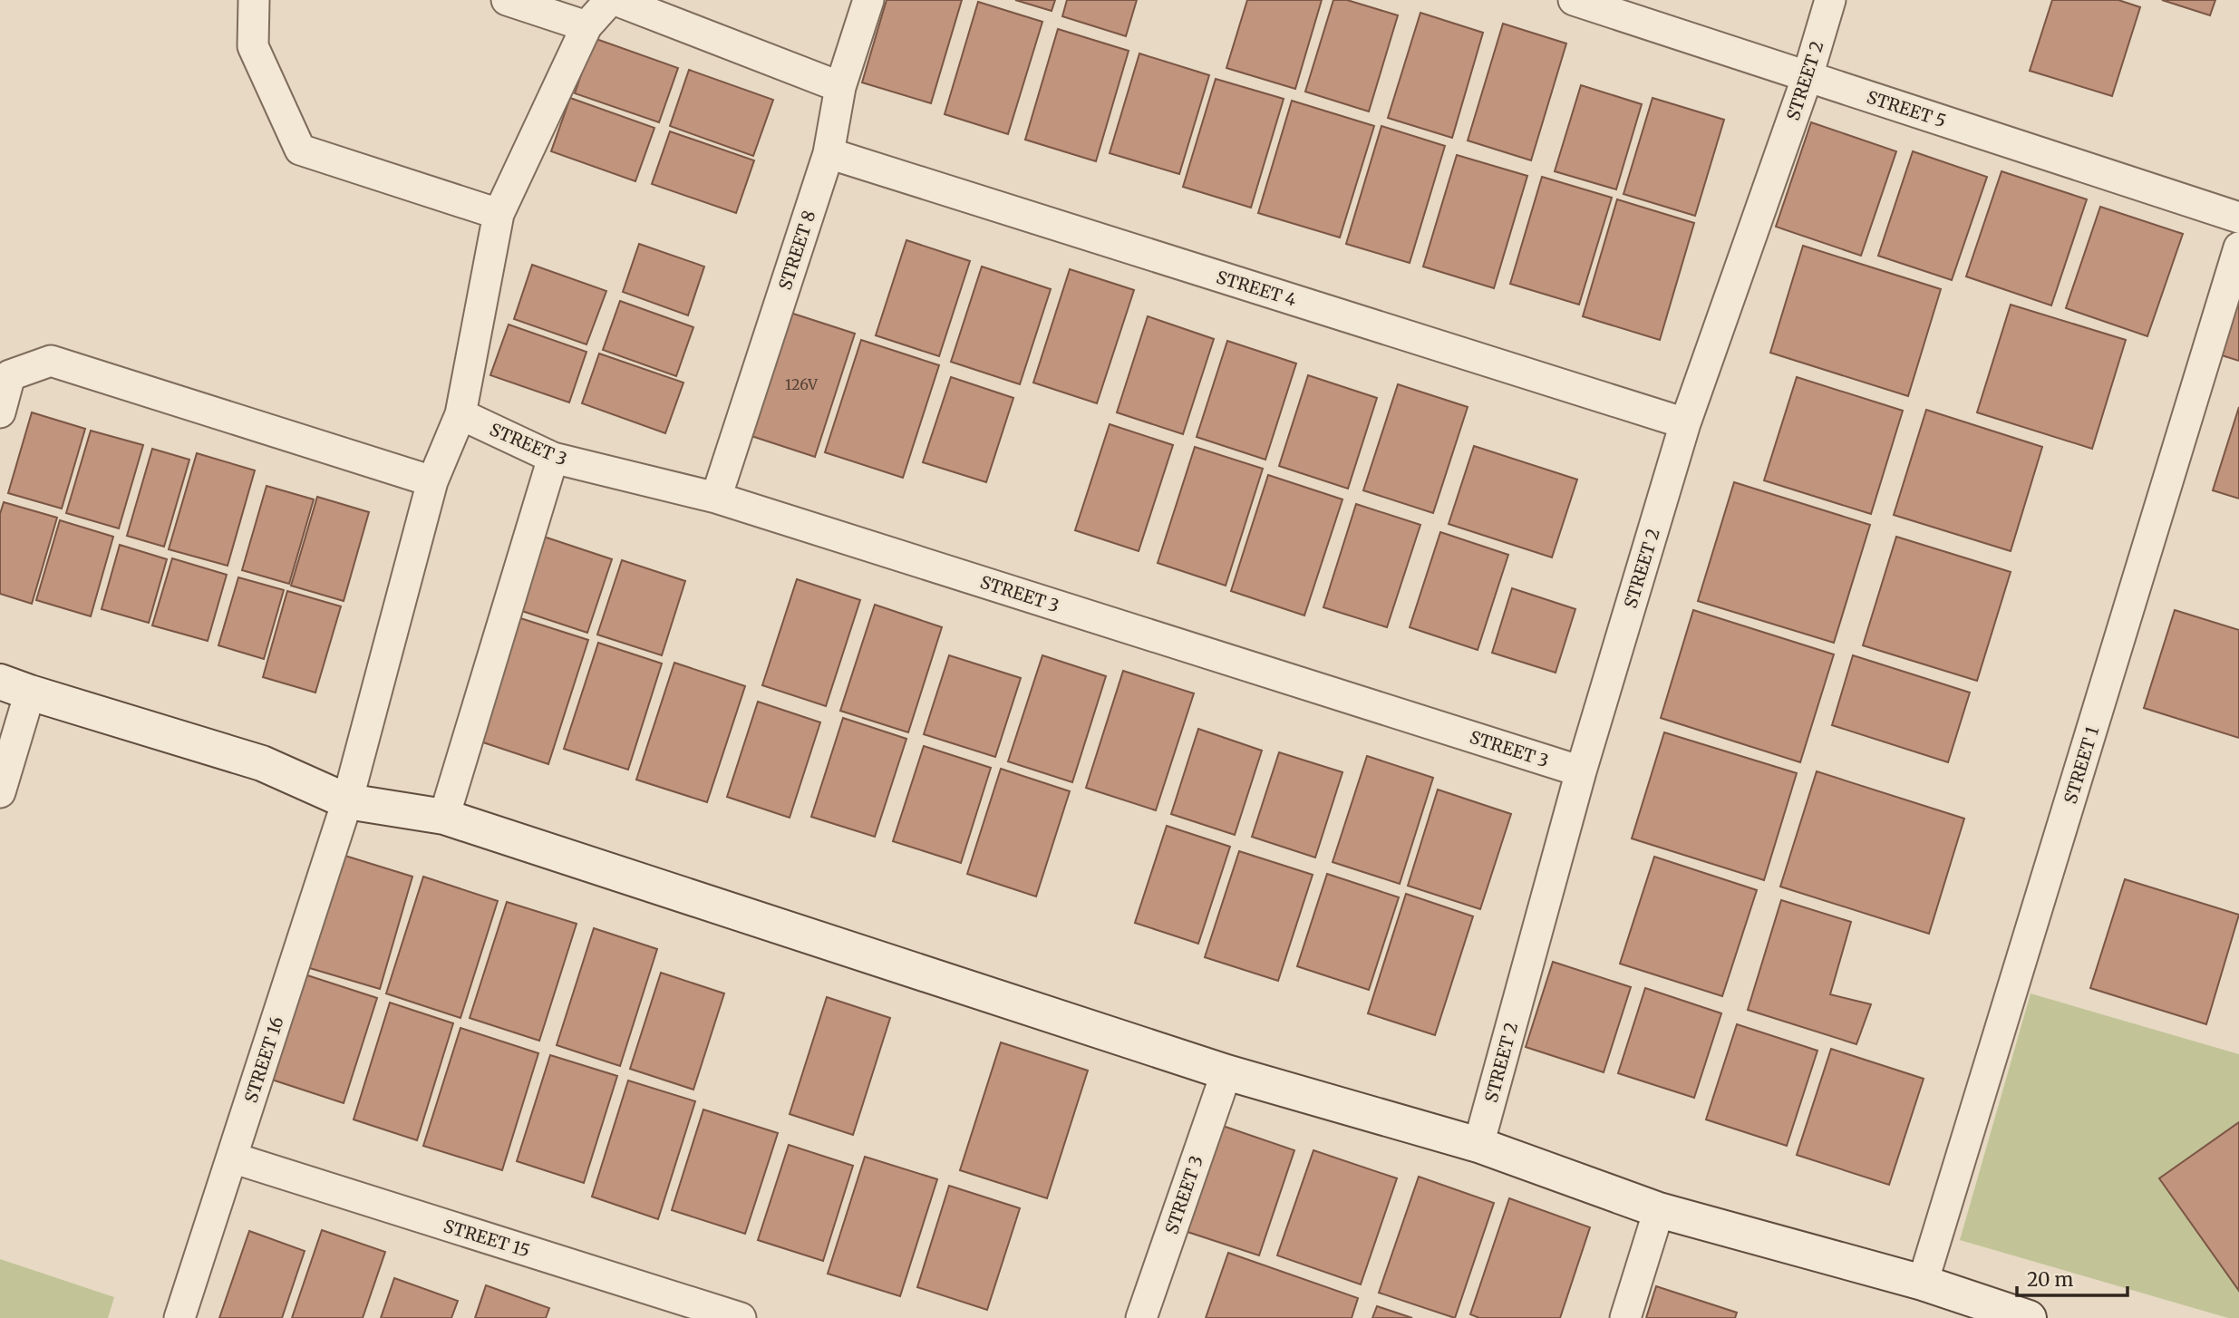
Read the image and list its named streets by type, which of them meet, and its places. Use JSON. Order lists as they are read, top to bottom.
{
  "streets": {
    "street": [
      "STREET 2",
      "STREET 5",
      "STREET 8",
      "STREET 4",
      "STREET 3",
      "STREET 1",
      "STREET 16",
      "STREET 15"
    ]
  },
  "crossings": [
    ["STREET 2", "STREET 5"],
    ["STREET 2", "STREET 4"],
    ["STREET 2", "STREET 3"],
    ["STREET 8", "STREET 4"],
    ["STREET 8", "STREET 3"],
    ["STREET 3", "STREET 16"],
    ["STREET 16", "STREET 15"]
  ],
  "house_numbers": ["126V"],
  "scale_bar": "20 m"
}
